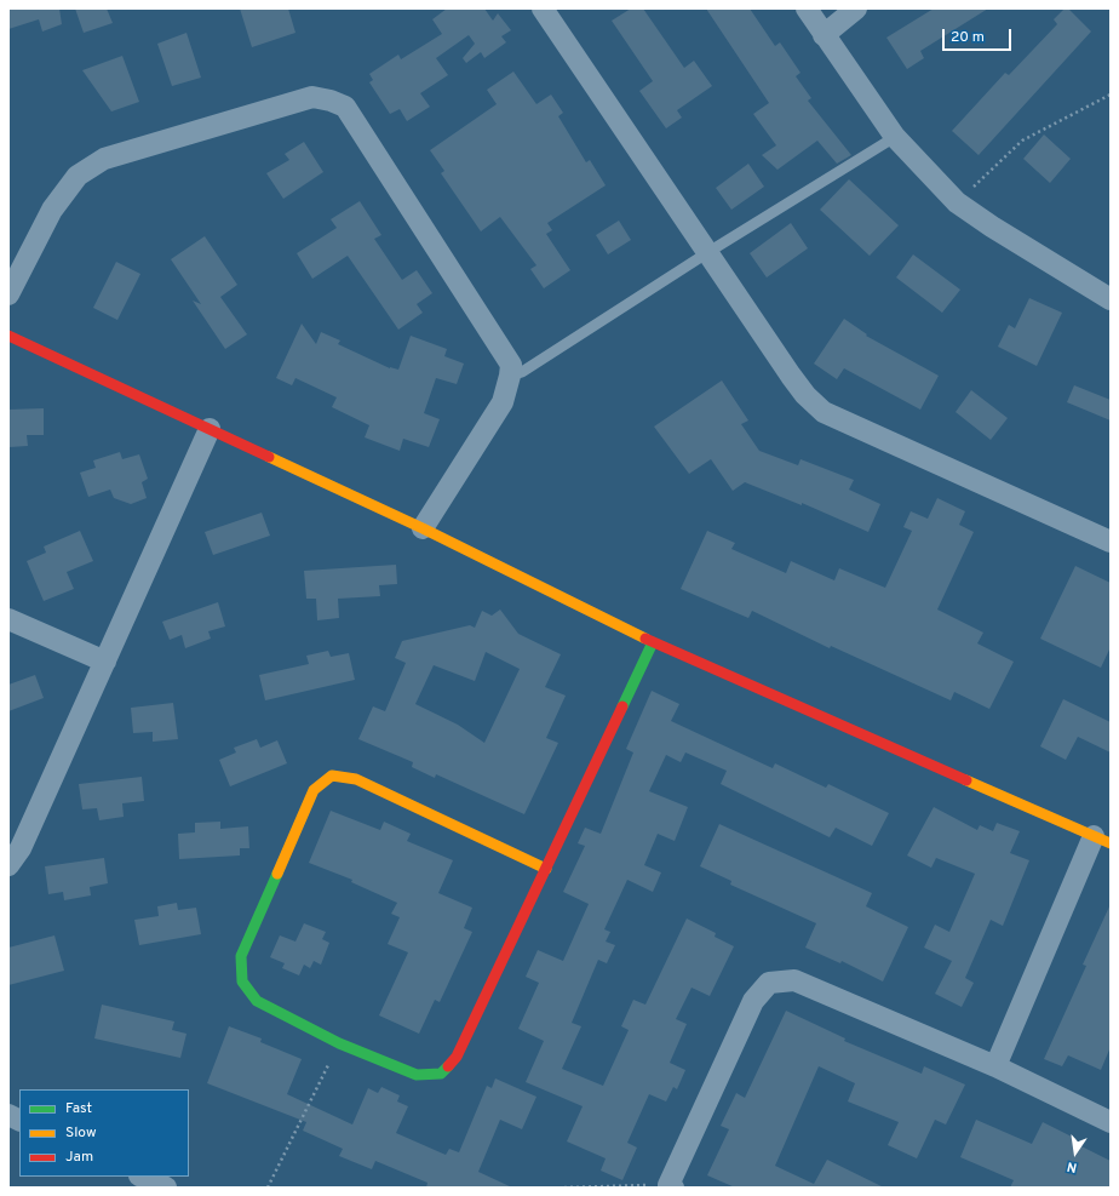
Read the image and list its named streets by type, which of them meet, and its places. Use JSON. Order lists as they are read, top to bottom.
{
  "legend": ["Fast", "Slow", "Jam"],
  "scale_bar": "20 m",
  "north": "bottom"
}
